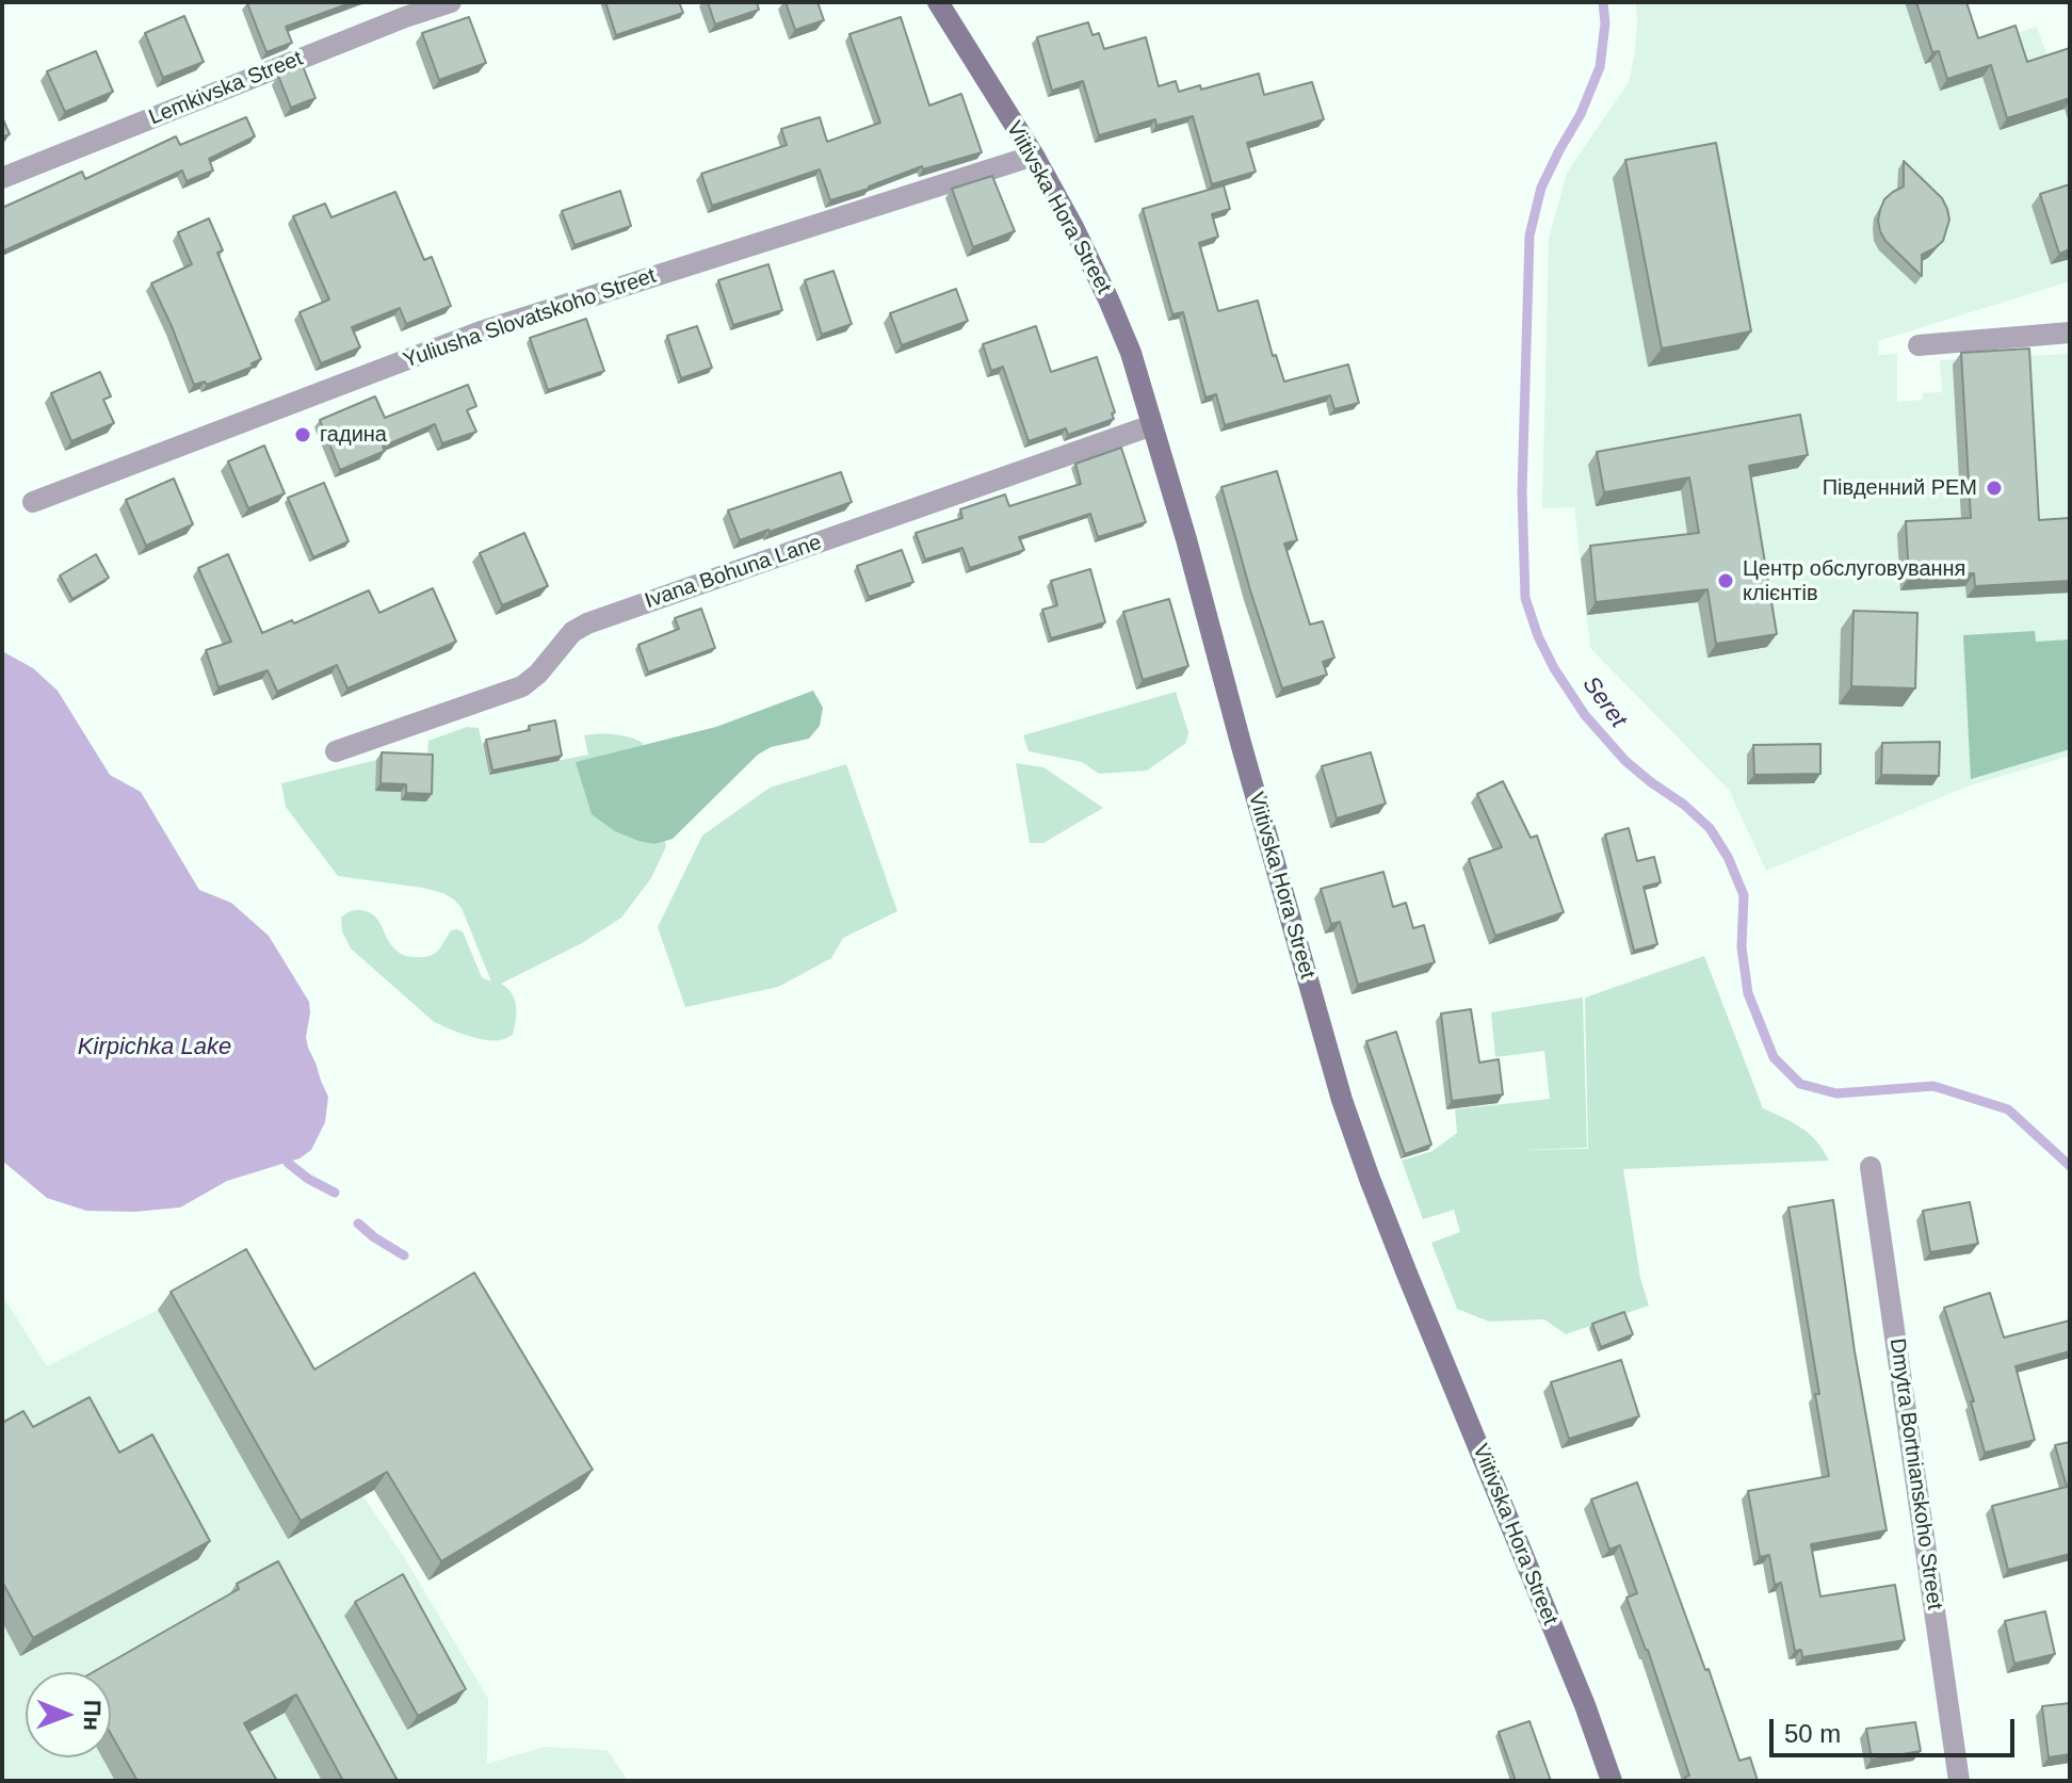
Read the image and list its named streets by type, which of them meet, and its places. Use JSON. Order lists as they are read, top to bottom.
{
  "streets": {
    "street": [
      "Lemkivska Street",
      "Viitivska Hora Street",
      "Yuliusha Slovatskoho Street",
      "Ivana Bohuna Lane",
      "Dmytra Bortnianskoho Street"
    ]
  },
  "crossings": [
    ["Viitivska Hora Street", "Yuliusha Slovatskoho Street"],
    ["Viitivska Hora Street", "Ivana Bohuna Lane"]
  ],
  "water": ["Seret", "Kirpichka Lake"],
  "places": ["гадина", "Південний РЕМ", "Центр обслуговування клієнтів"],
  "scale_bar": "50 m",
  "north": "right"
}
